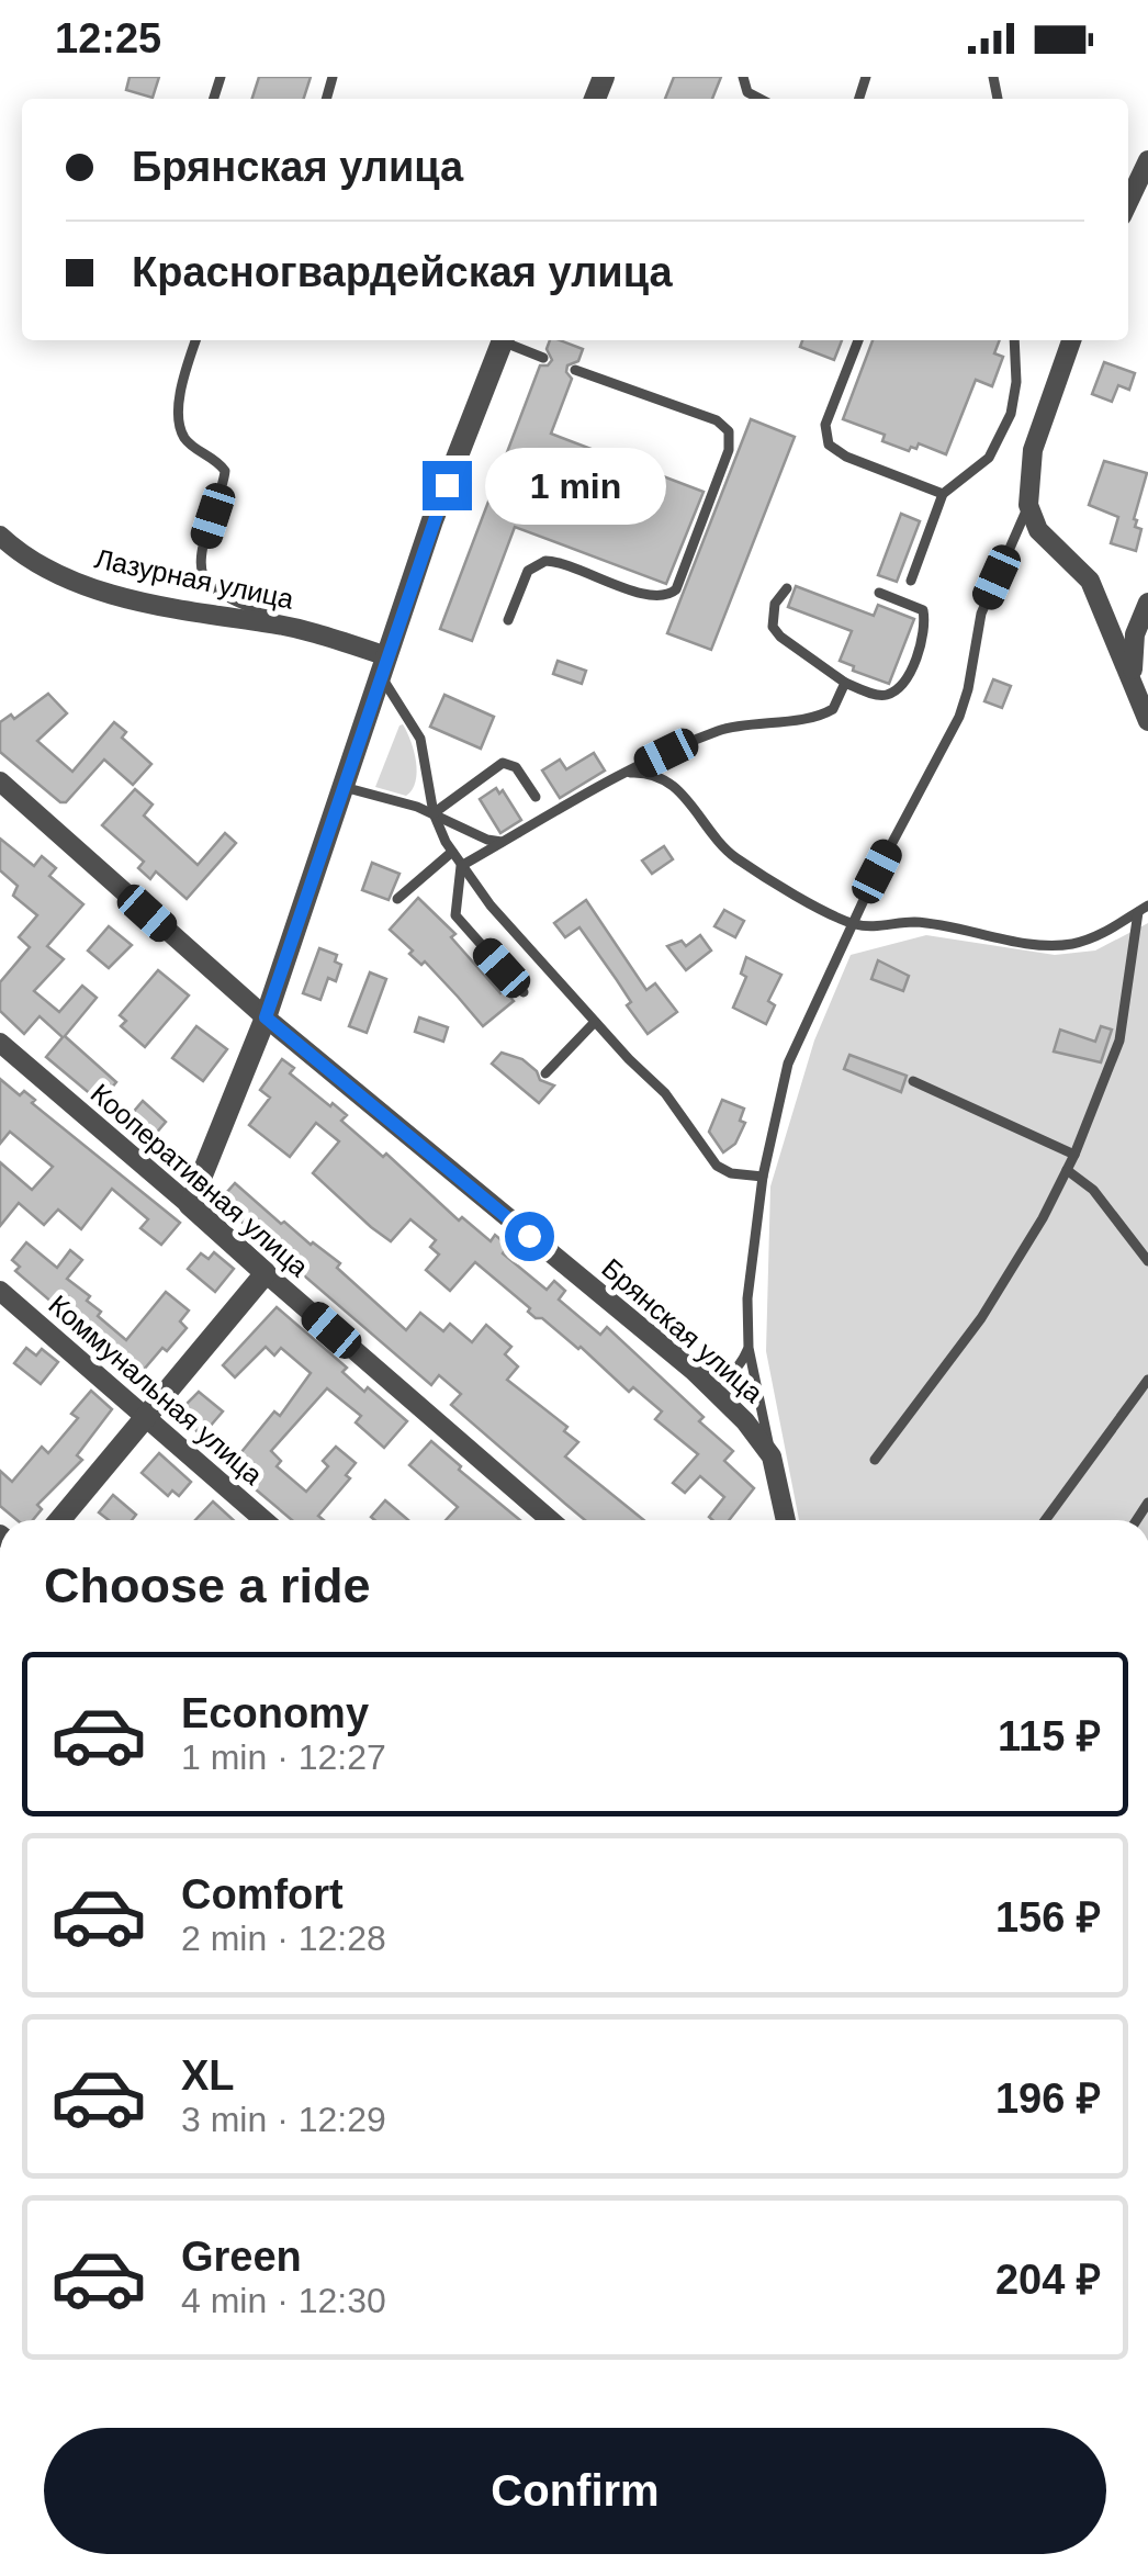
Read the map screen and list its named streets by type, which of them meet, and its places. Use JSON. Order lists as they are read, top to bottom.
{
  "streets": {
    "street": [
      "Лазурная улица",
      "Кооперативная улица",
      "Брянская улица",
      "Коммунальная улица"
    ]
  },
  "page": {
    "status": "12:25",
    "banner": ["Брянская улица", "Красногвардейская улица"],
    "bubble": "1 min",
    "heading": "Choose a ride",
    "list": [
      {
        "name": "Economy",
        "note": "1 min · 12:27",
        "value": "115 ₽"
      },
      {
        "name": "Comfort",
        "note": "2 min · 12:28",
        "value": "156 ₽"
      },
      {
        "name": "XL",
        "note": "3 min · 12:29",
        "value": "196 ₽"
      },
      {
        "name": "Green",
        "note": "4 min · 12:30",
        "value": "204 ₽"
      }
    ],
    "buttons": "Confirm"
  }
}
